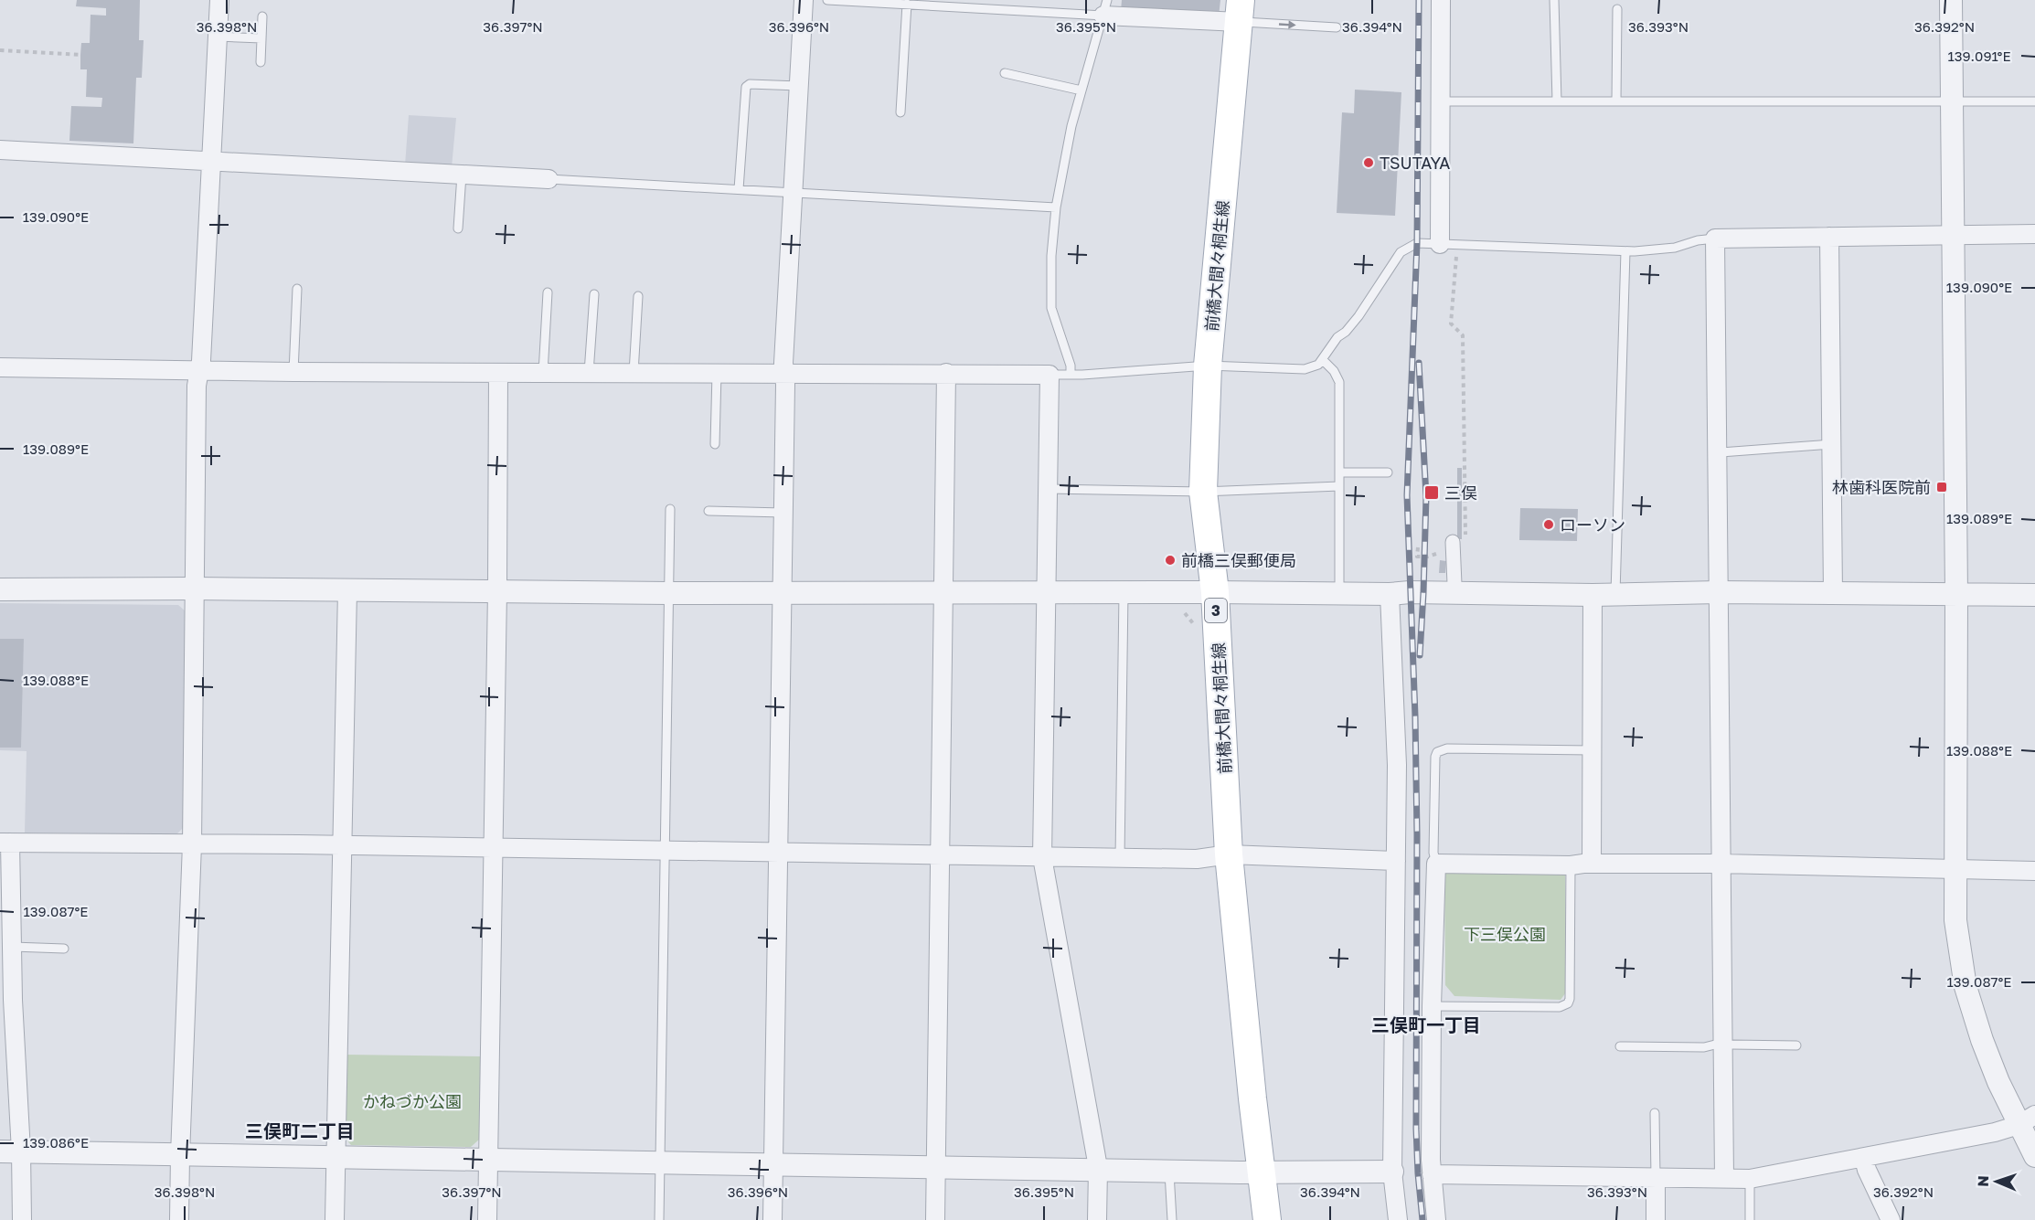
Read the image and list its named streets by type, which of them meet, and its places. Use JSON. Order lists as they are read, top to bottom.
{
  "streets": {
    "main road": ["前橋大間々桐生線", "3"]
  },
  "districts": ["三俣町一丁目", "三俣町二丁目"],
  "parks": ["下三俣公園", "かねづか公園"],
  "places": {
    "other": ["TSUTAYA", "ローソン", "前橋三俣郵便局"],
    "transit": ["林歯科医院前", "三俣"]
  },
  "north": "left",
  "coordinates": [
    "36.398°N",
    "36.397°N",
    "36.396°N",
    "36.395°N",
    "36.394°N",
    "36.393°N",
    "36.392°N",
    "139.091°E",
    "139.090°E",
    "139.089°E",
    "139.088°E",
    "139.087°E",
    "139.086°E"
  ]
}
